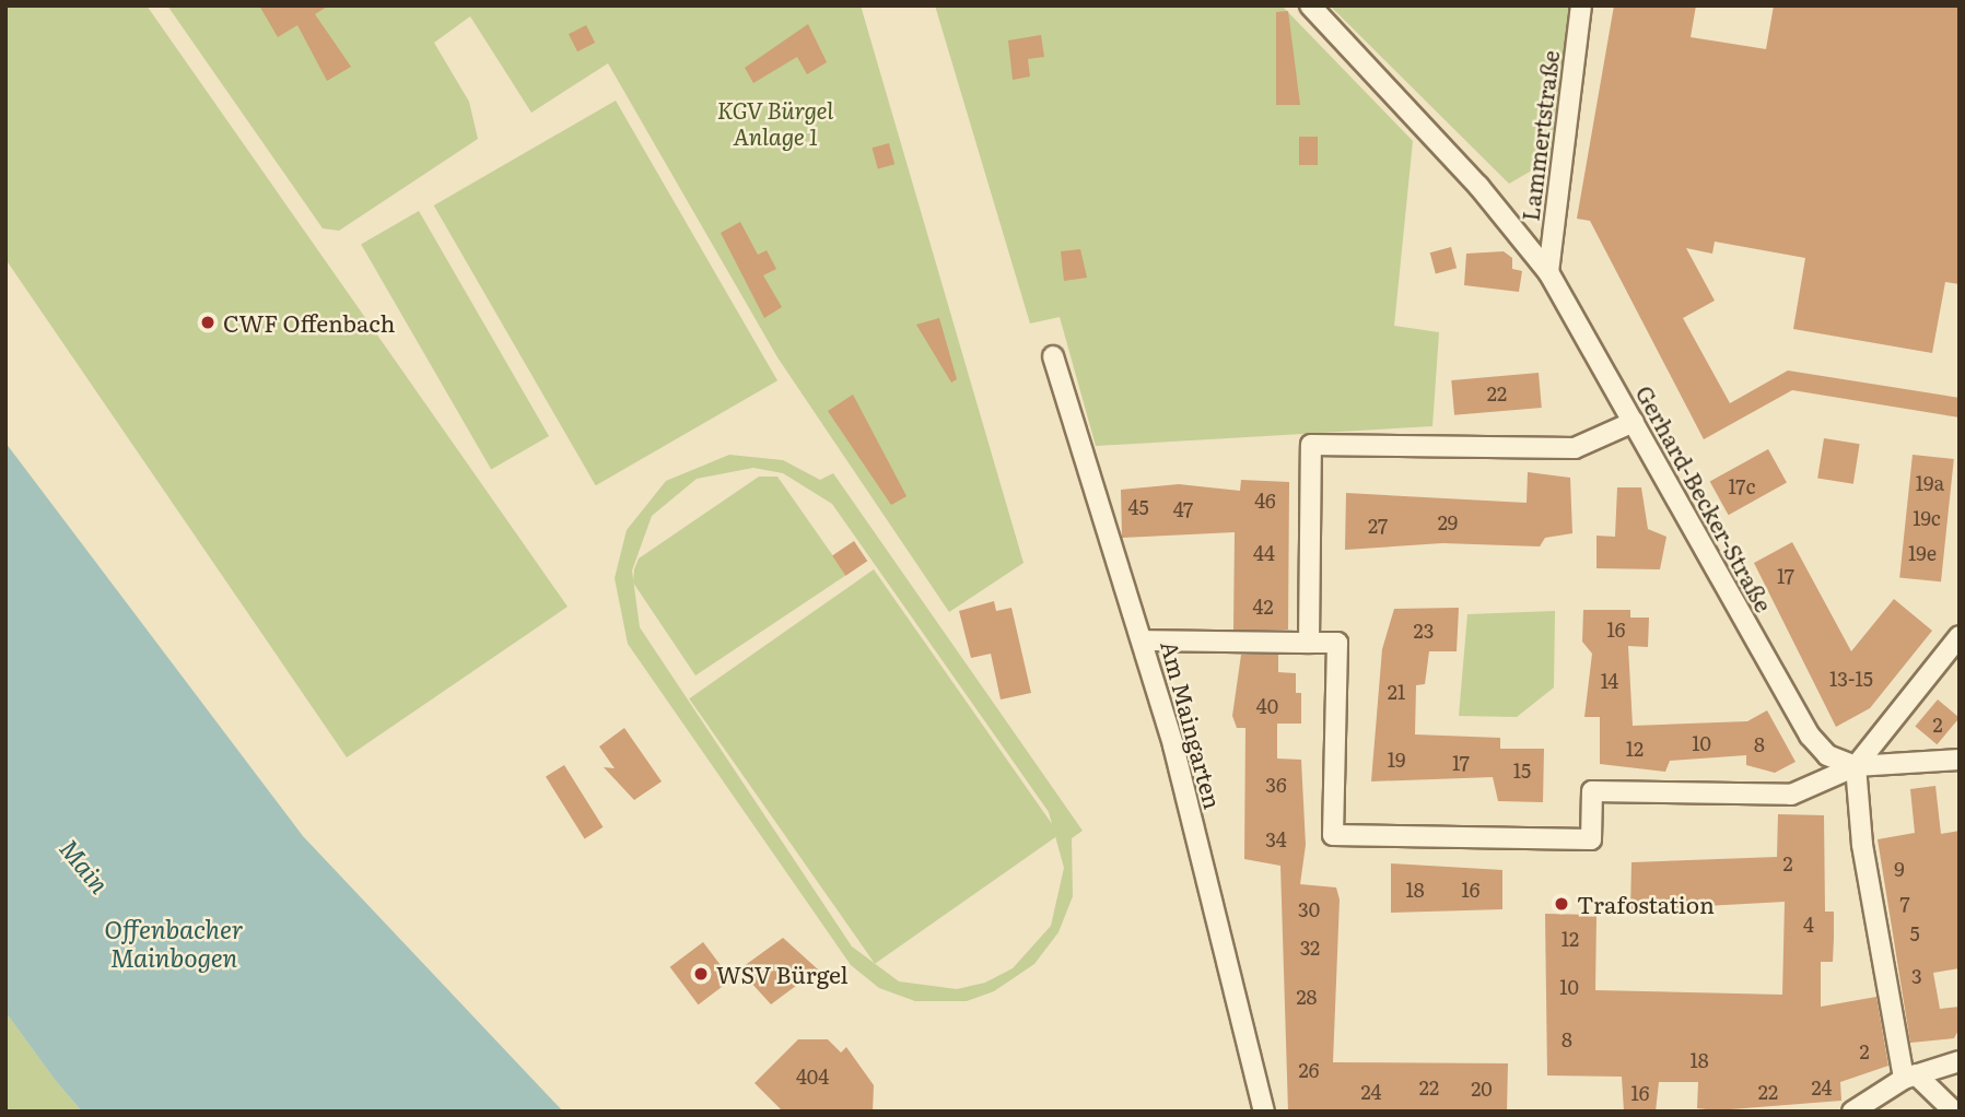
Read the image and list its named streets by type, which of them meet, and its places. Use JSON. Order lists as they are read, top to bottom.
{
  "streets": {
    "street": ["Lammertstraße", "Gerhard-Becker-Straße", "Am Maingarten"]
  },
  "crossings": [
    ["Lammertstraße", "Gerhard-Becker-Straße"]
  ],
  "water": ["Main", "Offenbacher Mainbogen"],
  "parks": ["KGV Bürgel Anlage 1"],
  "places": ["CWF Offenbach", "Trafostation", "WSV Bürgel"],
  "house_numbers": [
    "22",
    "19a",
    "17c",
    "46",
    "45",
    "47",
    "19c",
    "29",
    "27",
    "44",
    "19e",
    "17",
    "42",
    "16",
    "23",
    "13-15",
    "14",
    "21",
    "40",
    "2",
    "10",
    "8",
    "12",
    "19",
    "17",
    "15",
    "36",
    "34",
    "2",
    "9",
    "18",
    "16",
    "7",
    "30",
    "4",
    "5",
    "12",
    "32",
    "3",
    "10",
    "28",
    "8",
    "2",
    "18",
    "26",
    "404",
    "22",
    "24",
    "20",
    "24",
    "22",
    "16"
  ]
}
